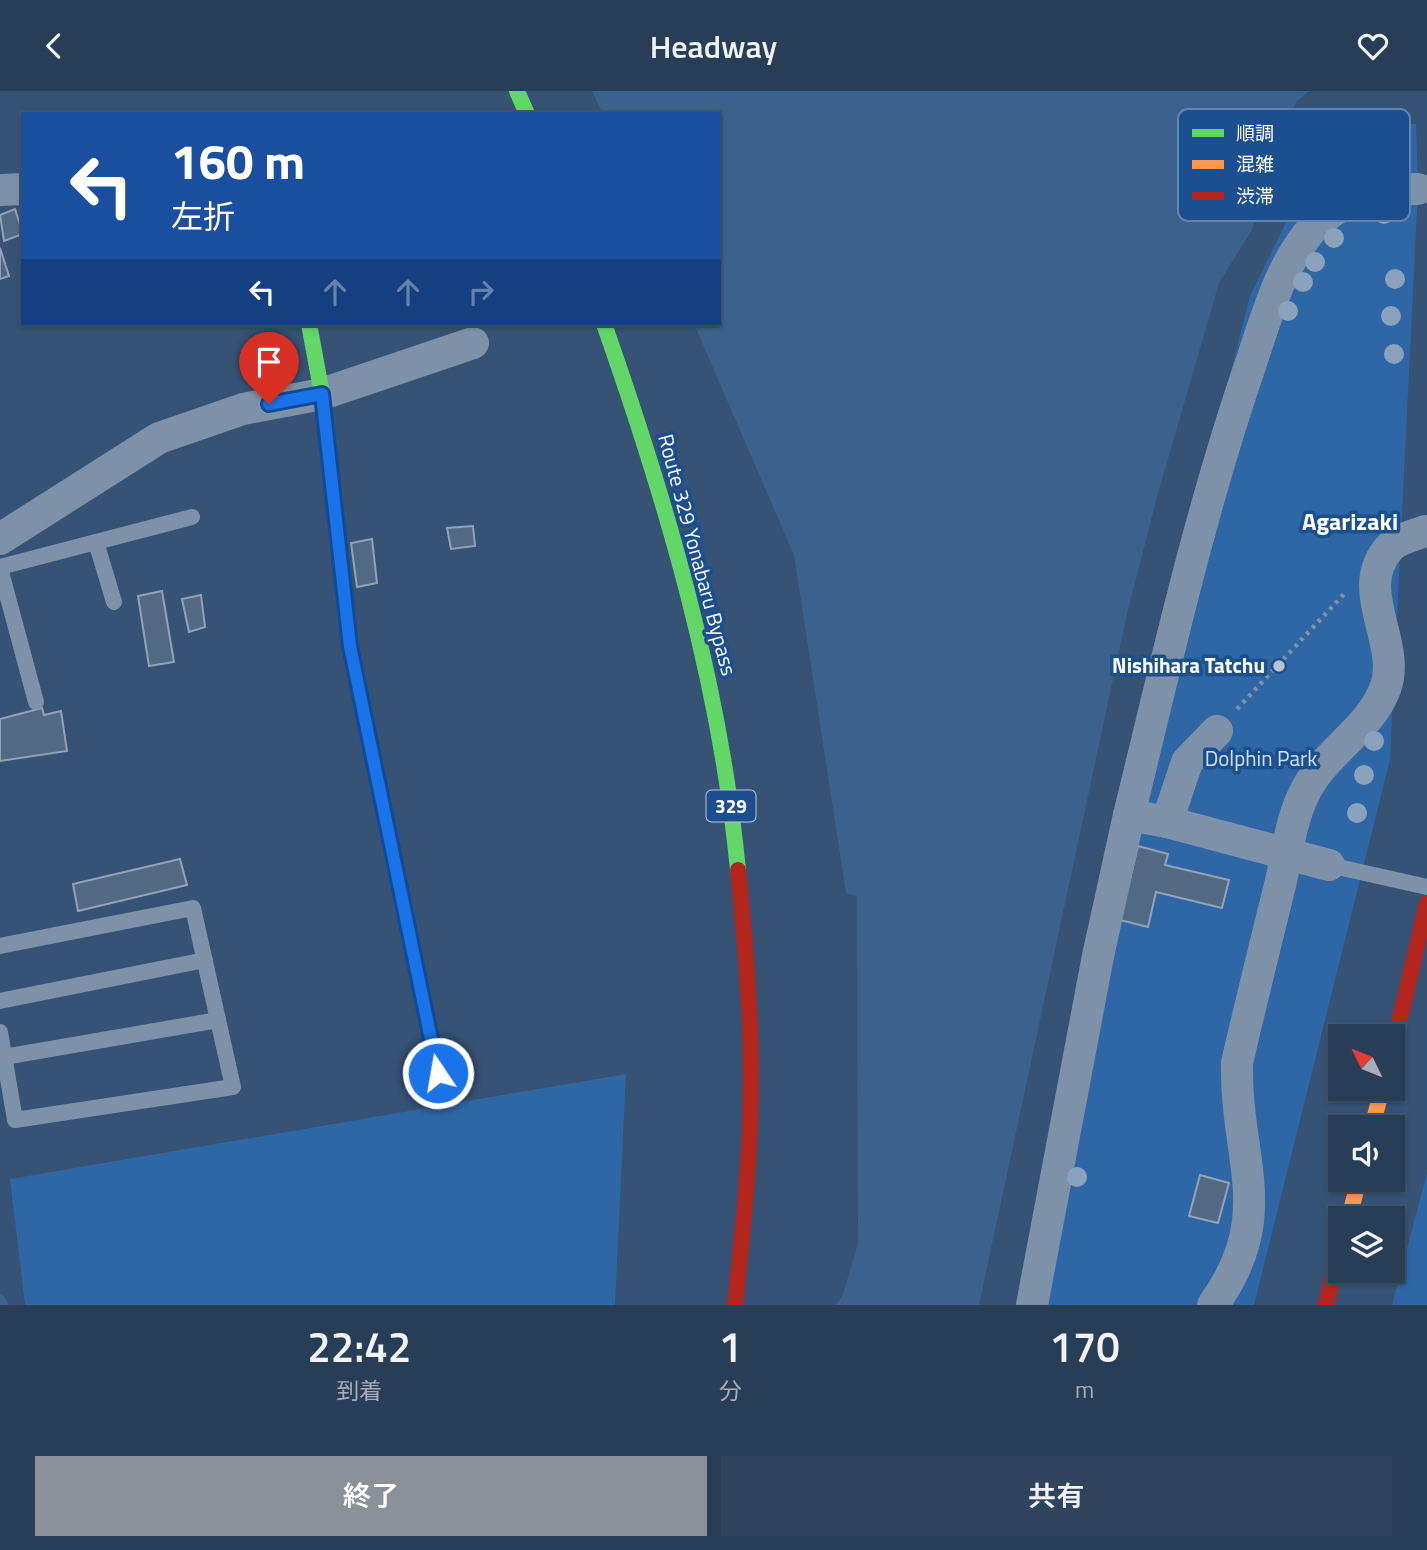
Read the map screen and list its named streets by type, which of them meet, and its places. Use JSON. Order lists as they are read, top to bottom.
{
  "streets": {
    "main road": ["Route 329 Yonabaru Bypass", "329"]
  },
  "districts": ["Agarizaki"],
  "parks": ["Dolphin Park"],
  "places": ["Nishihara Tatchu"],
  "legend": ["順調", "混雑", "渋滞"],
  "north": "top left",
  "page": {
    "header": "Headway",
    "turn": ["160 m", "左折"],
    "eta": [
      "22:42",
      "到着",
      "1",
      "分",
      "170",
      "m"
    ],
    "buttons": ["終了", "共有"]
  }
}
